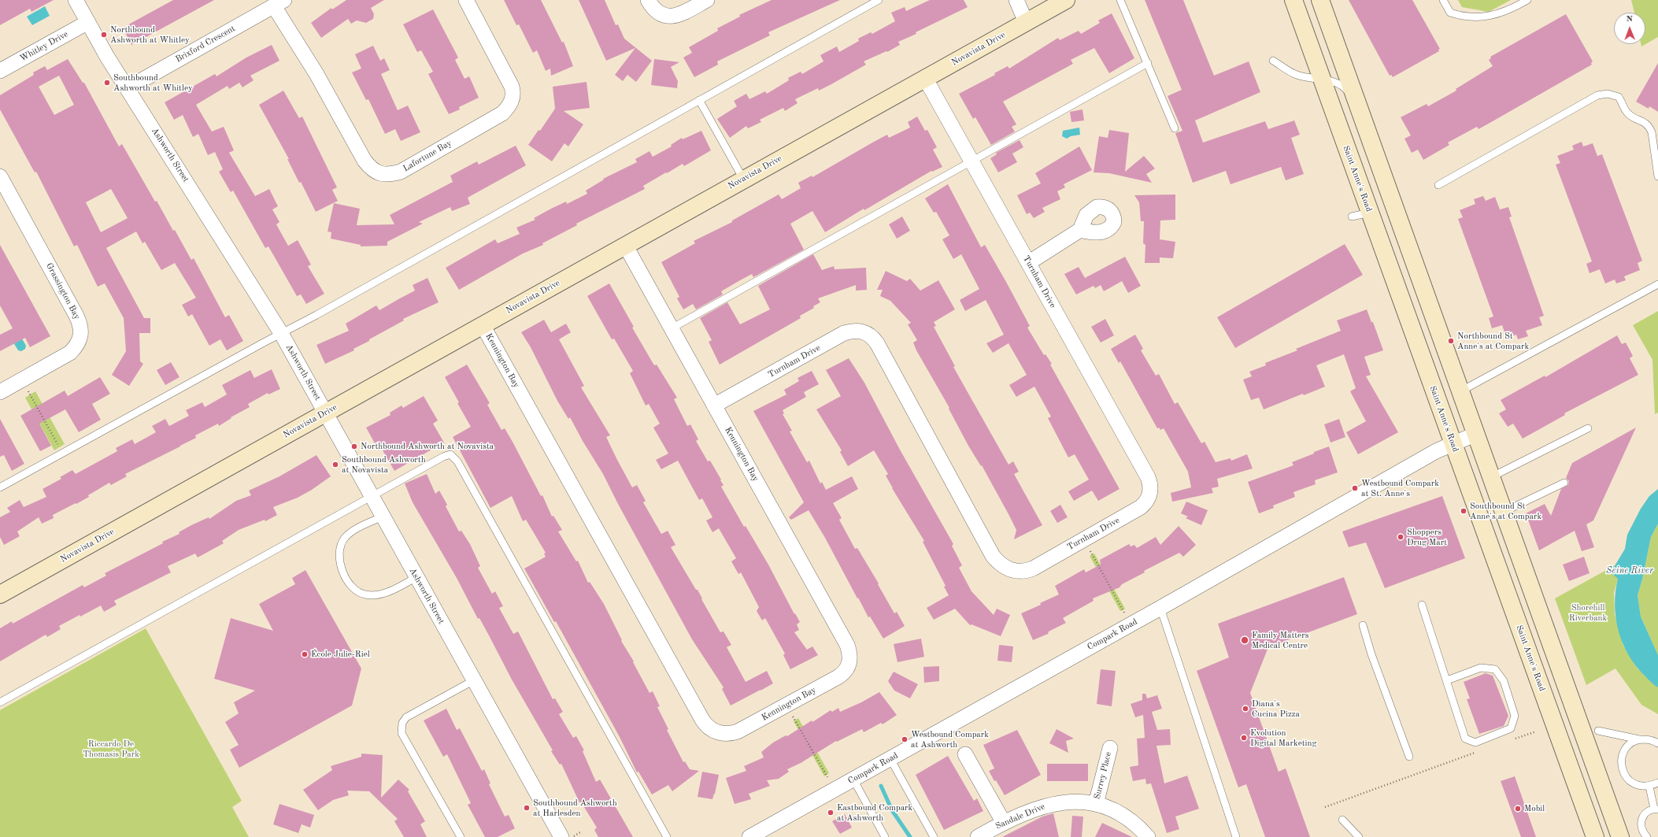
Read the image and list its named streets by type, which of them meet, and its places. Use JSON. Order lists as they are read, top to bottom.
{
  "streets": {
    "main road": ["Novavista Drive", "Saint Anne's Road"],
    "street": [
      "Brixford Crescent",
      "Whitley Drive",
      "Ashworth Street",
      "Lafortune Bay",
      "Turnham Drive",
      "Grassington Bay",
      "Kennington Bay",
      "Compark Road",
      "Surrey Place",
      "Sandale Drive"
    ]
  },
  "crossings": [
    ["Brixford Crescent", "Ashworth Street"],
    ["Brixford Crescent", "Lafortune Bay"],
    ["Whitley Drive", "Ashworth Street"],
    ["Novavista Drive", "Ashworth Street"],
    ["Novavista Drive", "Turnham Drive"],
    ["Novavista Drive", "Kennington Bay"],
    ["Saint Anne's Road", "Compark Road"],
    ["Turnham Drive", "Kennington Bay"],
    ["Surrey Place", "Sandale Drive"]
  ],
  "water": ["Seine River"],
  "parks": ["Shorehill Riverbank", "Riccardo De Thomasis Park"],
  "places": [
    "Northbound Ashworth at Whitley",
    "Southbound Ashworth at Whitley",
    "Northbound St Anne's at Compark",
    "Northbound Ashworth at Novavista",
    "Southbound Ashworth at Novavista",
    "Westbound Compark at St. Anne's",
    "Southbound St Anne's at Compark",
    "Shoppers Drug Mart",
    "Family Matters Medical Centre",
    "École Julie-Riel",
    "Diana's Cucina Pizza",
    "Evolution Digital Marketing",
    "Westbound Compark at Ashworth",
    "Southbound Ashworth at Harlesden",
    "Mobil",
    "Eastbound Compark at Ashworth"
  ],
  "north": "top"
}
